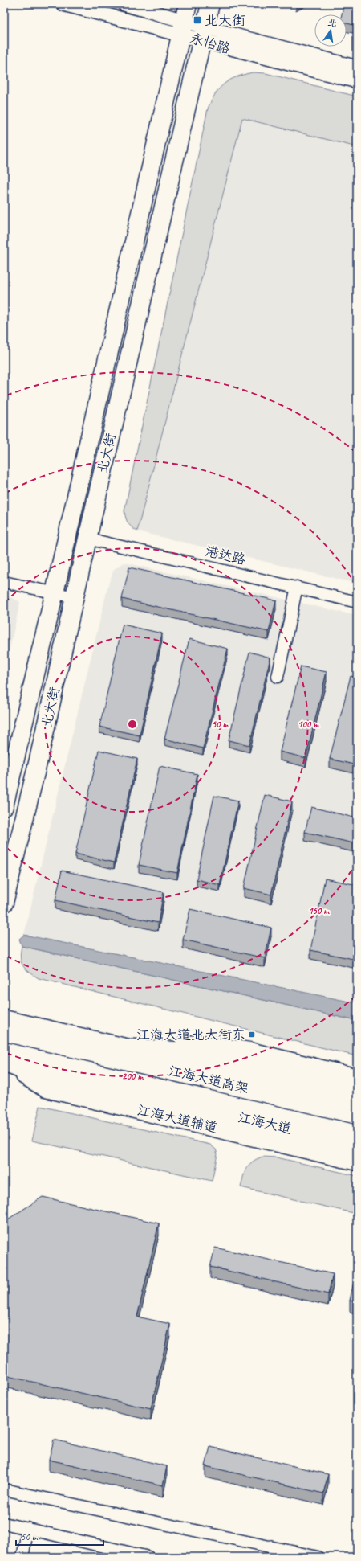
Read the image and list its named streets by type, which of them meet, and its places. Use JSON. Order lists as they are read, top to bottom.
{
  "streets": {
    "main road": [
      "北大街",
      "江海大道高架",
      "江海大道辅道",
      "江海大道"
    ],
    "street": ["永怡路", "港达路"]
  },
  "crossings": [
    ["永怡路", "北大街"],
    ["北大街", "港达路"],
    ["江海大道辅道", "江海大道"]
  ],
  "places": {
    "transit": ["北大街", "江海大道北大街东"]
  },
  "scale_bar": "50 m",
  "north": "top",
  "rings": [
    "50 m",
    "100 m",
    "150 m",
    "200 m"
  ]
}
